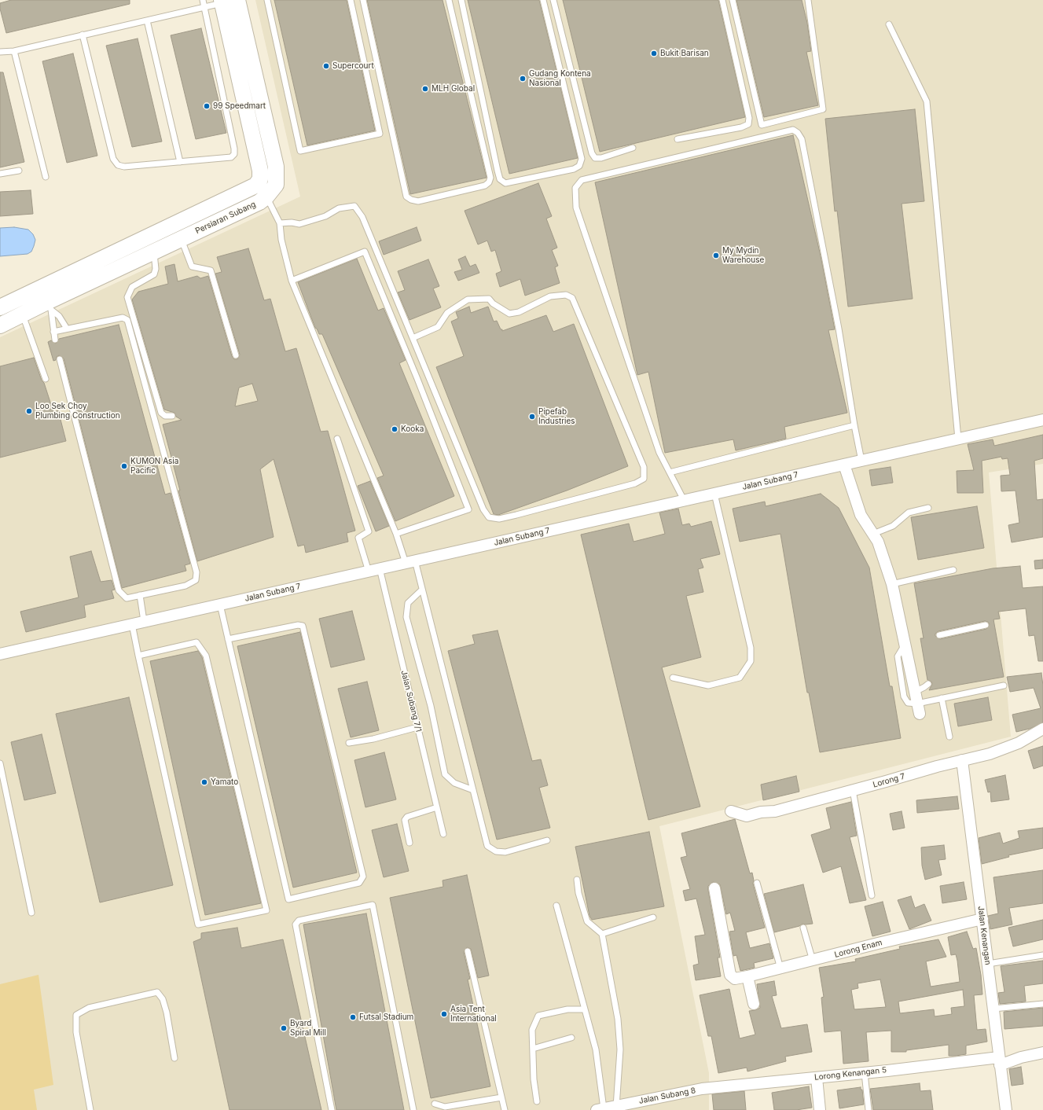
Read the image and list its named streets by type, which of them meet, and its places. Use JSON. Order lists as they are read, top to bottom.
{
  "streets": {
    "street": [
      "Persiaran Subang",
      "Jalan Subang 7",
      "Lorong 7",
      "Jalan Kenangan",
      "Lorong Enam",
      "Lorong Kenangan 5",
      "Jalan Subang 8"
    ],
    "lane": ["Jalan Subang 7/1"]
  },
  "crossings": [
    ["Jalan Subang 7", "Jalan Subang 7/1"],
    ["Lorong 7", "Jalan Kenangan"],
    ["Jalan Kenangan", "Lorong Enam"],
    ["Jalan Kenangan", "Lorong Kenangan 5"],
    ["Lorong Kenangan 5", "Jalan Subang 8"]
  ],
  "places": [
    "Bukit Barisan",
    "Supercourt",
    "Gudang Kontena Nasional",
    "MLH Global",
    "99 Speedmart",
    "My Mydin Warehouse",
    "Loo Sek Choy Plumbing Construction",
    "Pipefab Industries",
    "Kooka",
    "KUMON Asia Pacific",
    "Yamato",
    "Asia Tent International",
    "Futsal Stadium",
    "Byard Spiral Mill"
  ]
}
